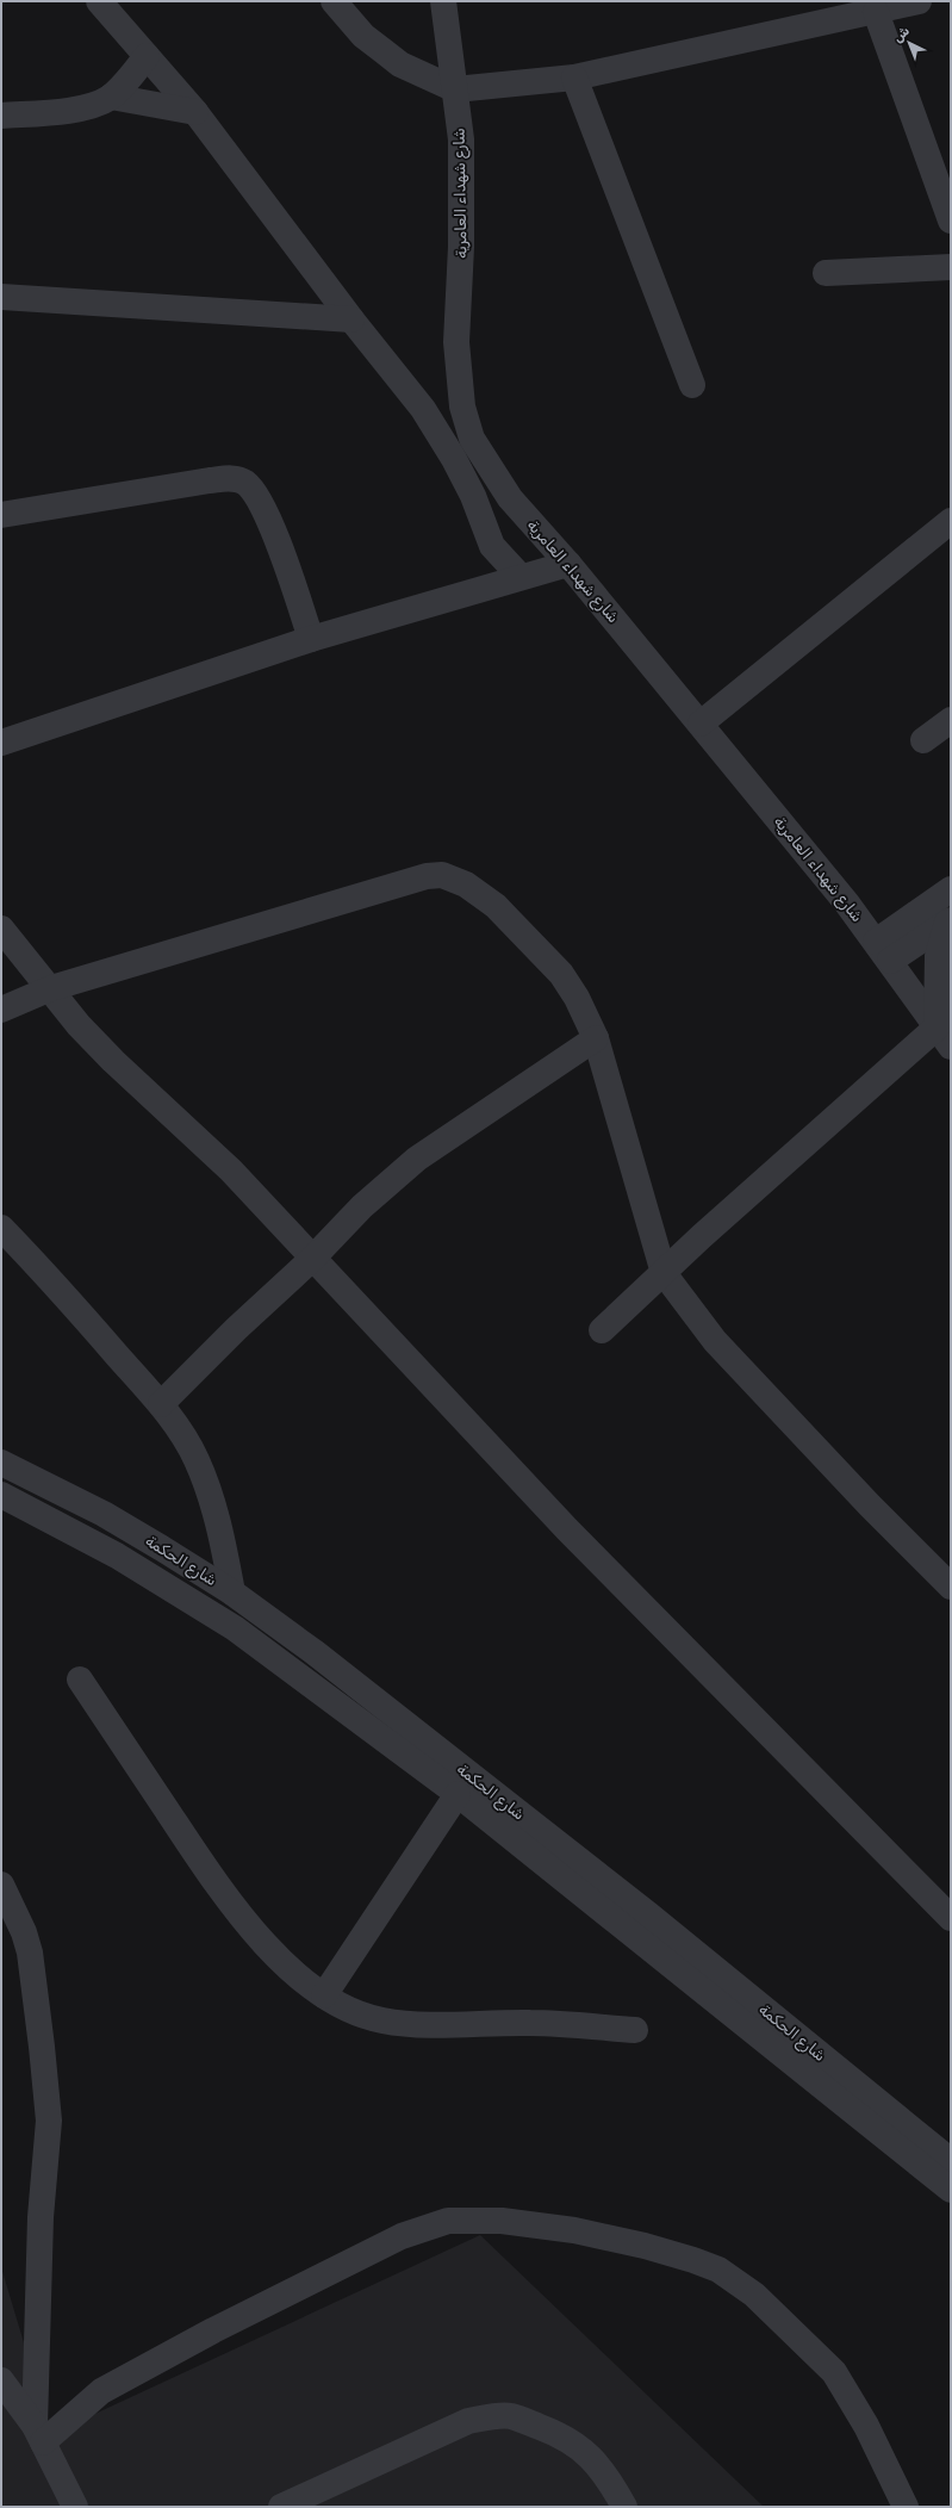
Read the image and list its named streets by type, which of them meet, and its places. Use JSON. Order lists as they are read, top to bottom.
{
  "streets": {
    "street": ["شارع شهداء العامرية", "شارع الحكمة"]
  },
  "north": "top left"
}
